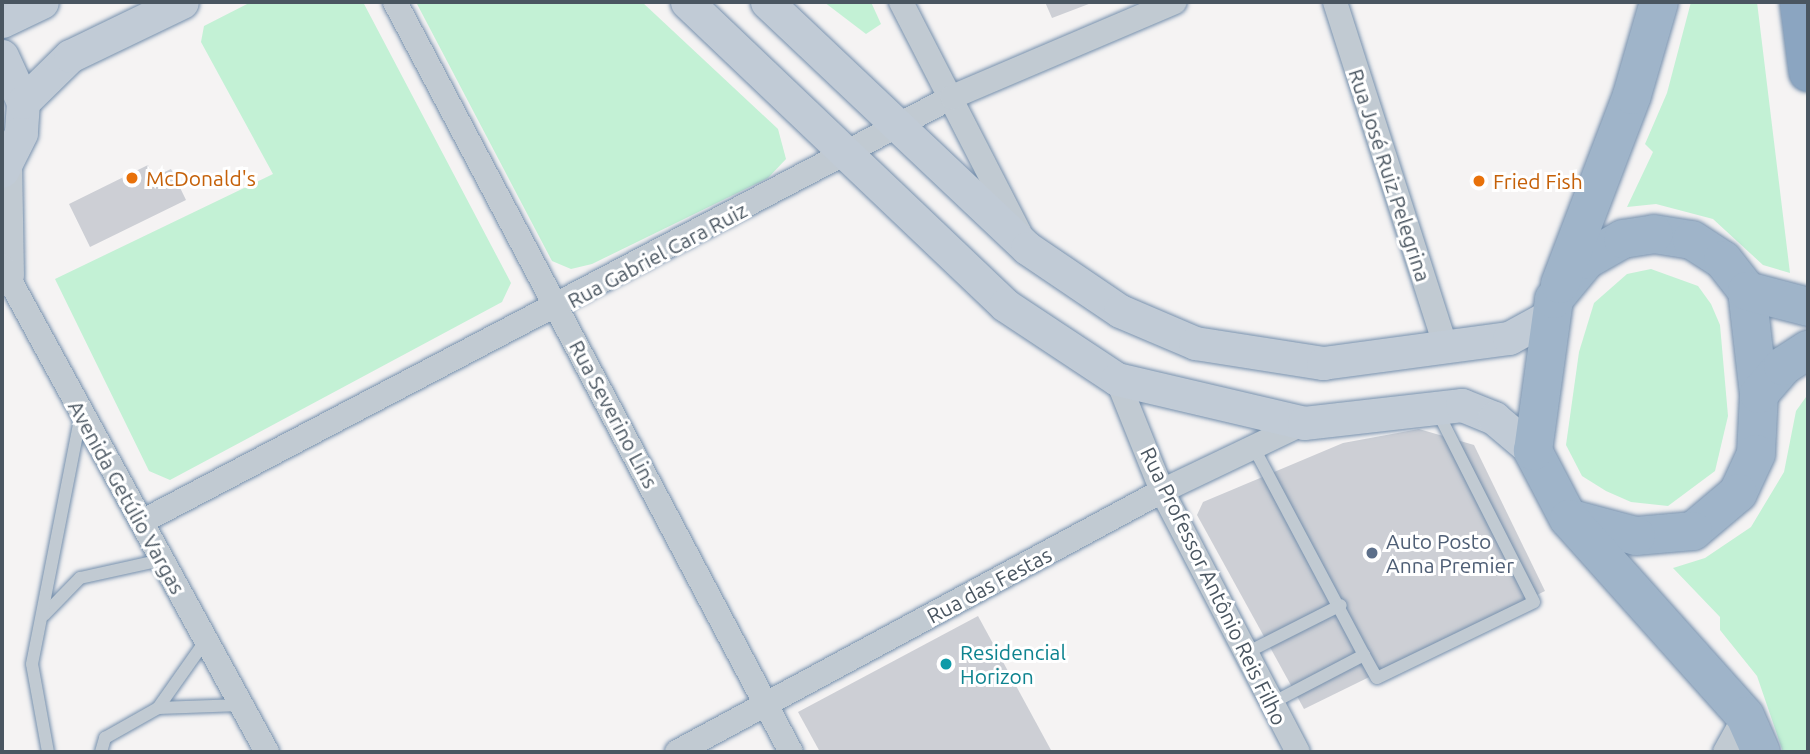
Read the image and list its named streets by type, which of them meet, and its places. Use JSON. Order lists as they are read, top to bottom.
{
  "streets": {
    "main road": ["Avenida Getúlio Vargas"],
    "street": [
      "Rua José Ruiz Pelegrina",
      "Rua Gabriel Cara Ruiz",
      "Rua Severino Lins",
      "Rua das Festas",
      "Rua Professor Antônio Reis Filho"
    ]
  },
  "crossings": [
    ["Rua Gabriel Cara Ruiz", "Rua Severino Lins"],
    ["Rua Gabriel Cara Ruiz", "Avenida Getúlio Vargas"],
    ["Rua Severino Lins", "Rua das Festas"],
    ["Rua das Festas", "Rua Professor Antônio Reis Filho"]
  ],
  "places": [
    "McDonald's",
    "Fried Fish",
    "Auto Posto Anna Premier",
    "Residencial Horizon"
  ]
}
